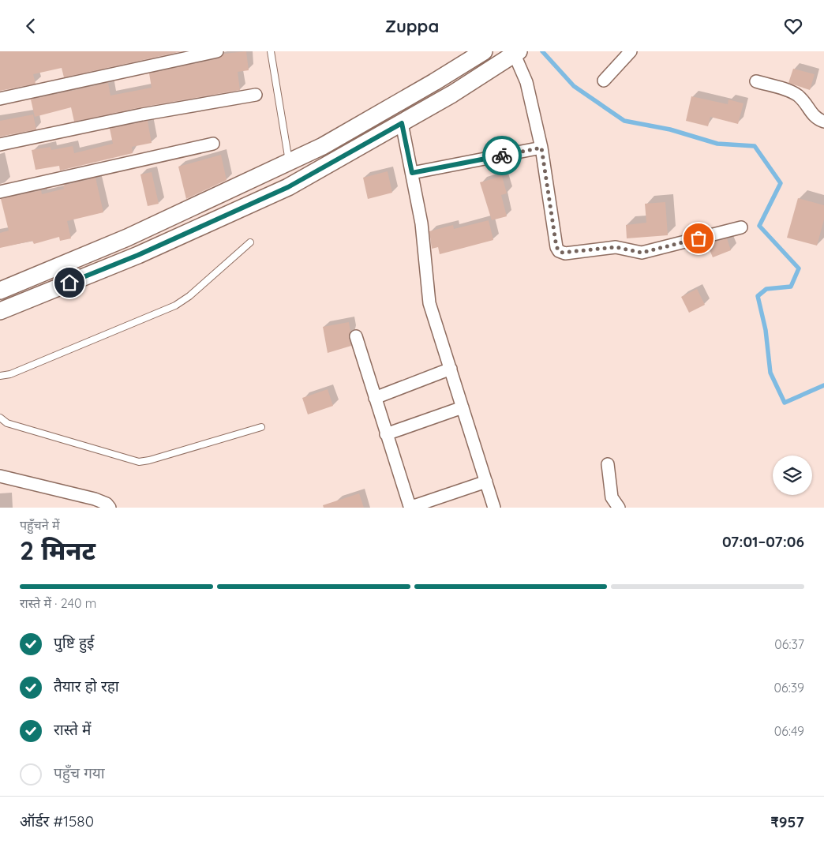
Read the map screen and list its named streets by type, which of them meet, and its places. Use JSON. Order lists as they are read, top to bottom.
{
  "page": {
    "header": "Zuppa",
    "heading": ["2 मिनट", "पहुँचने में", "07:01–07:06"],
    "panel": ["ऑर्डर #1580", "₹957"],
    "bar": "रास्ते में · 240 m",
    "list": [
      ["पुष्टि हुई", "06:37"],
      ["तैयार हो रहा", "06:39"],
      ["रास्ते में", "06:49"],
      "पहुँच गया"
    ]
  }
}
